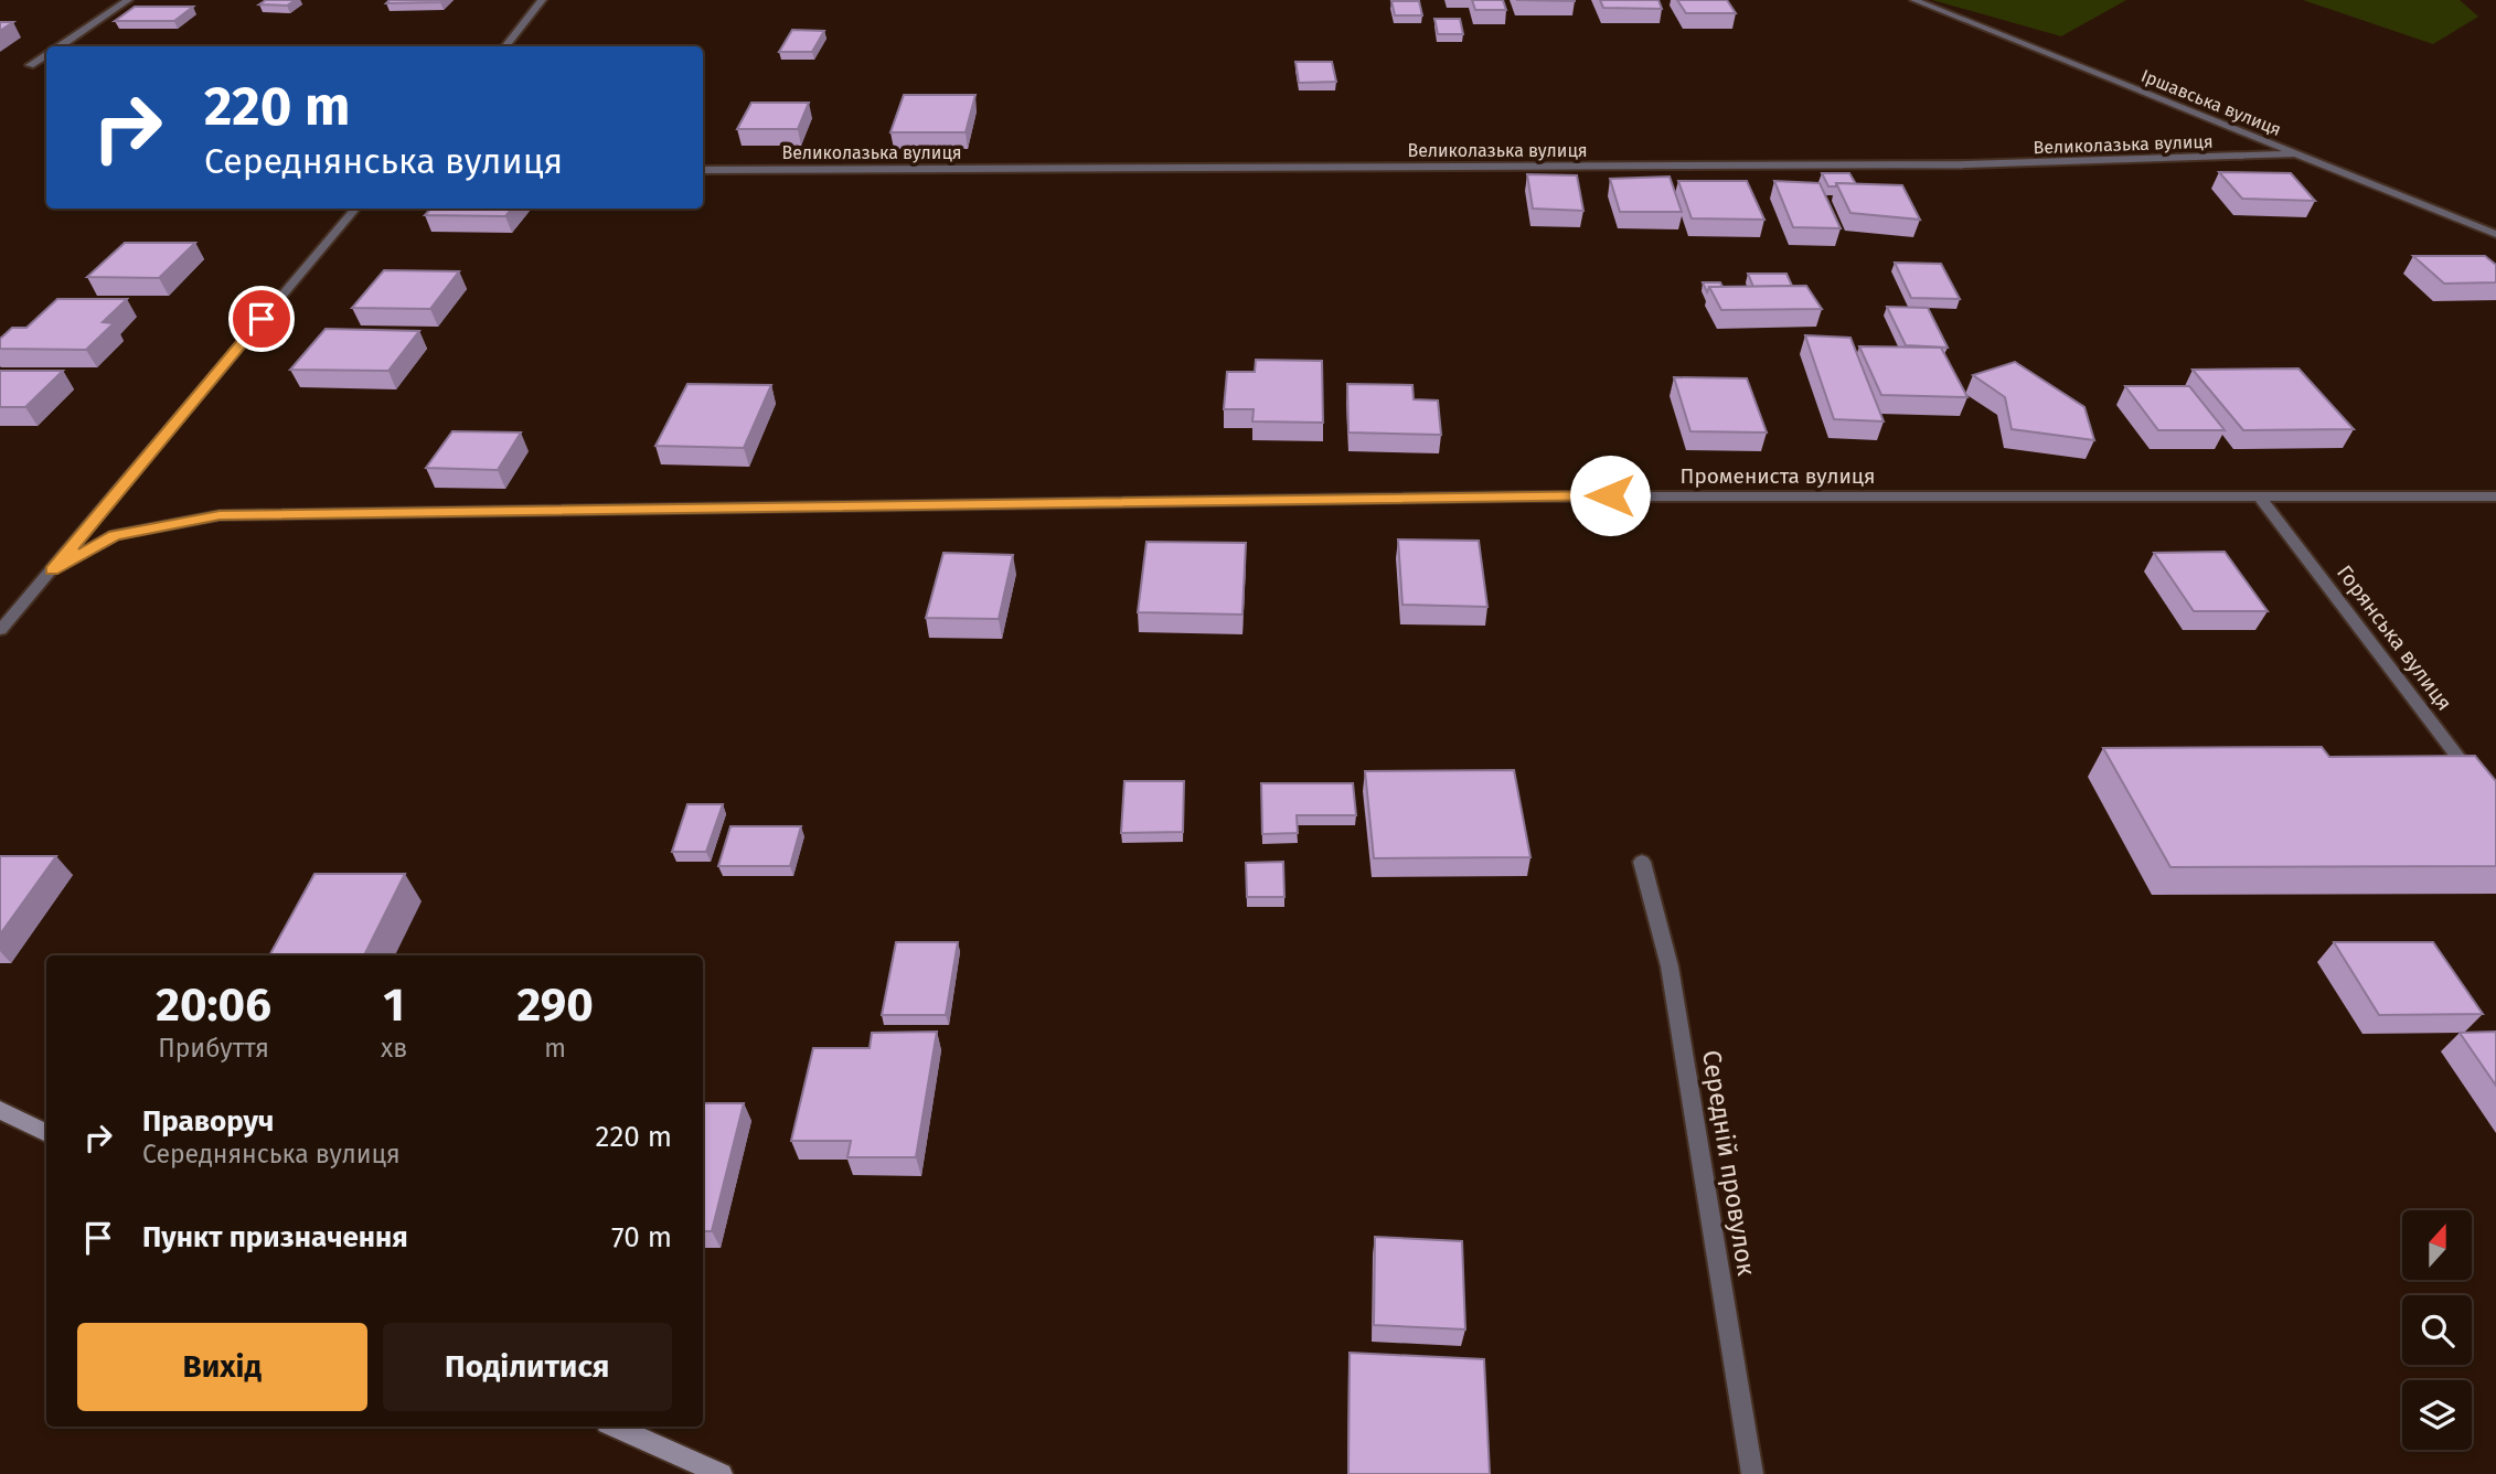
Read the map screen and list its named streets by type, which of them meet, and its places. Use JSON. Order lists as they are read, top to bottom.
{
  "streets": {
    "street": [
      "Іршавська вулиця",
      "Великолазька вулиця",
      "Промениста вулиця",
      "Горянська вулиця",
      "Середній провулок"
    ]
  },
  "crossings": [
    ["Іршавська вулиця", "Великолазька вулиця"],
    ["Промениста вулиця", "Горянська вулиця"]
  ],
  "north": "top",
  "page": {
    "turn": ["220 m", "Середнянська вулиця"],
    "eta": [
      "20:06",
      "Прибуття",
      "1",
      "хв",
      "290",
      "m"
    ],
    "list": [
      {
        "name": "Праворуч",
        "note": "Середнянська вулиця",
        "value": "220 m"
      },
      {
        "name": "Пункт призначення",
        "value": "70 m"
      }
    ],
    "buttons": ["Вихід", "Поділитися"]
  }
}
